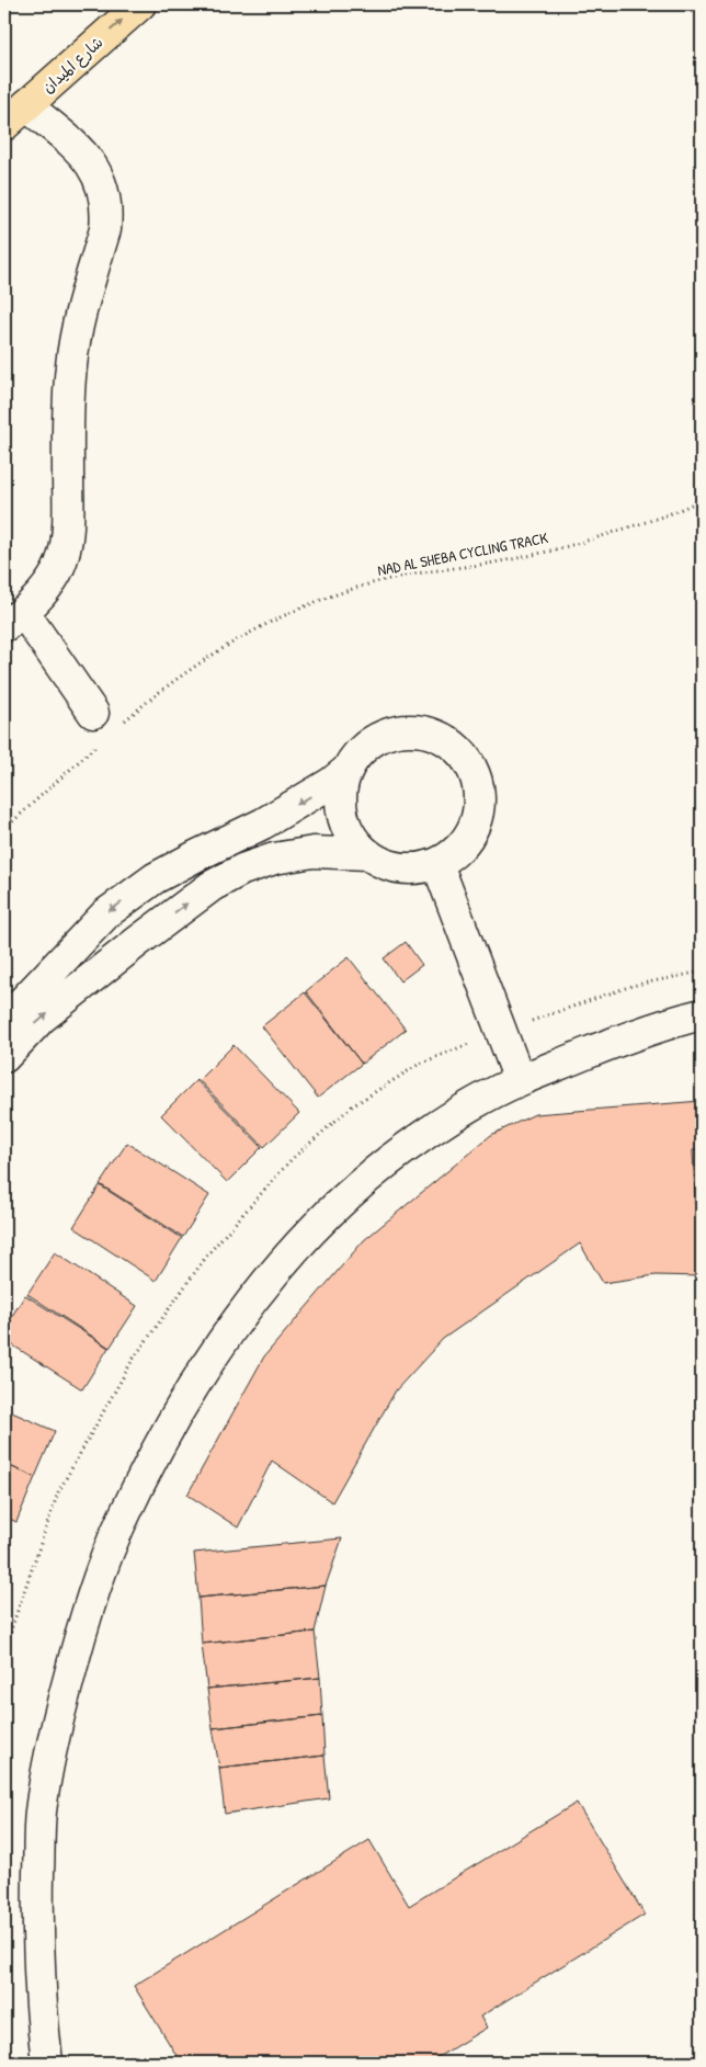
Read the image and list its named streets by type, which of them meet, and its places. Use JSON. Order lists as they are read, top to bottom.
{
  "streets": {
    "main road": ["شارع الميدان"],
    "path": ["NAD AL SHEBA CYCLING TRACK"]
  },
  "one_way": ["شارع الميدان"]
}
